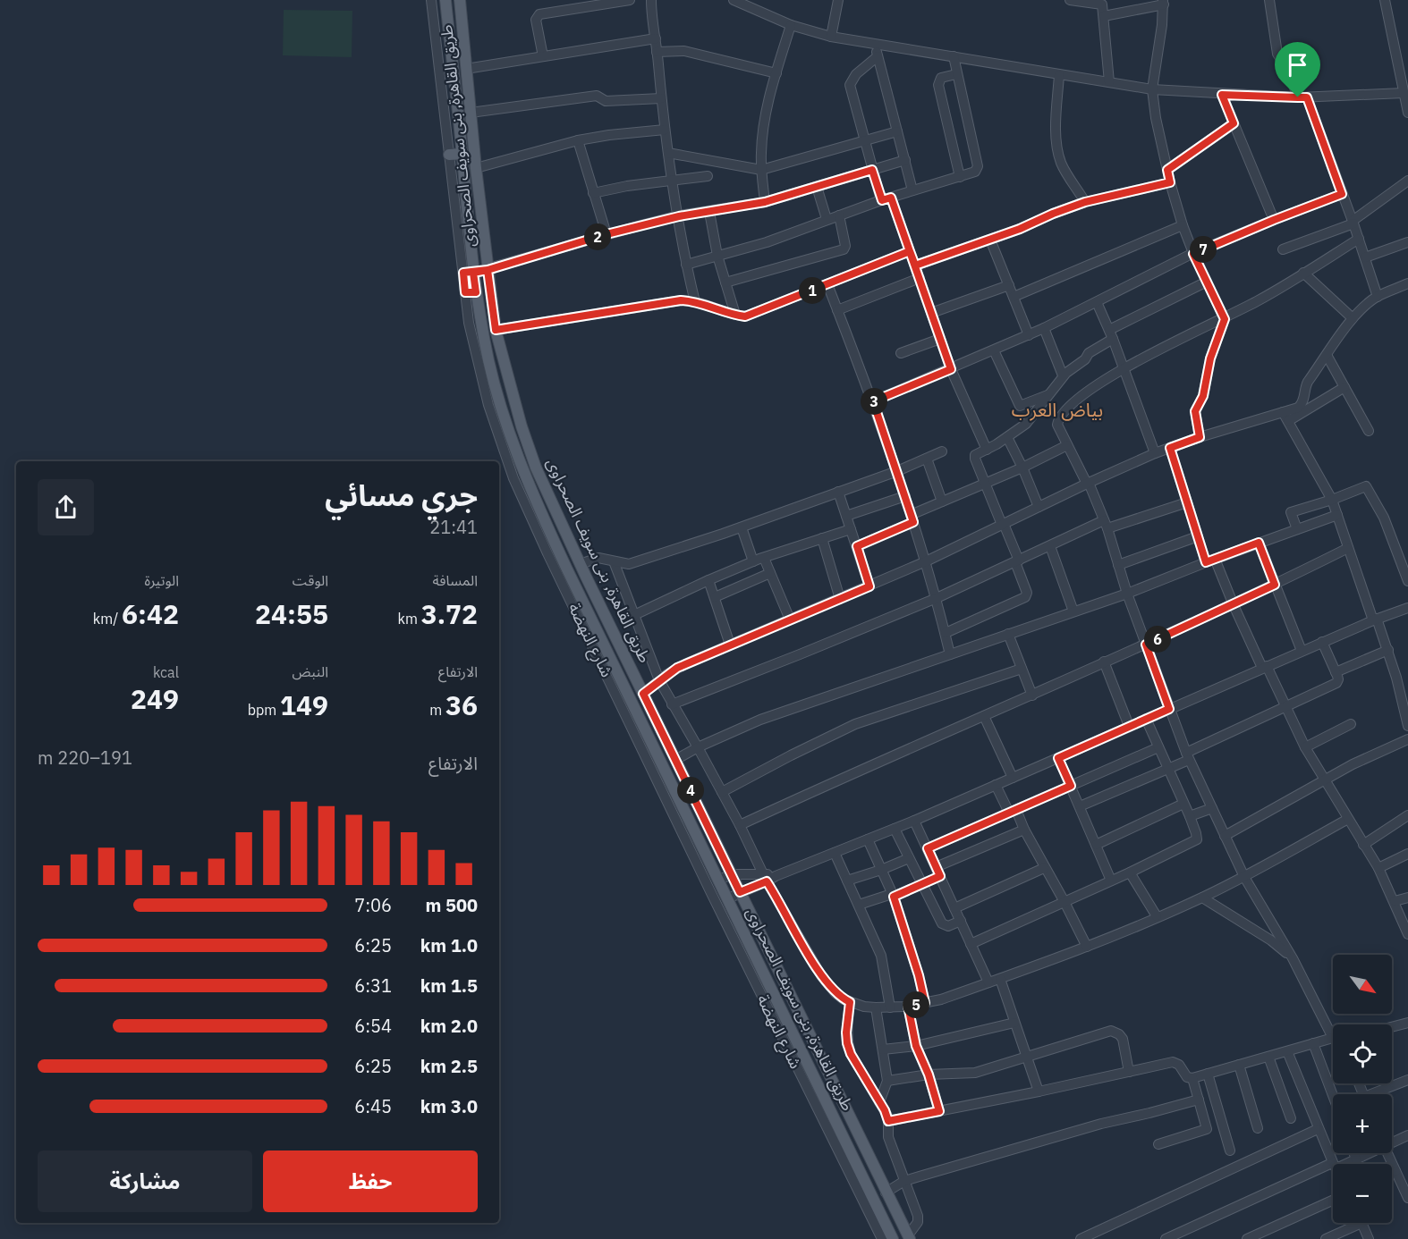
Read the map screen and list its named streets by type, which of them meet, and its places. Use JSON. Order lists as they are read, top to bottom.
{
  "streets": {
    "main road": ["طريق القاهرة, بنى سويف الصحراوى"],
    "street": ["شارع النهضة"]
  },
  "crossings": [
    ["طريق القاهرة, بنى سويف الصحراوى", "شارع النهضة"]
  ],
  "districts": ["بياض العرب"],
  "north": "bottom right",
  "page": {
    "pins": [
      "2",
      "7",
      "1",
      "3",
      "6",
      "4",
      "5"
    ],
    "heading": ["جري مسائي", "21:41"],
    "stats": [
      ["المسافة", "3.72 km"],
      ["الوقت", "24:55"],
      ["الوتيرة", "6:42 /km"],
      ["الارتفاع", "36 m"],
      ["النبض", "149 bpm"],
      ["kcal", "249"]
    ],
    "chart": ["الارتفاع", "191–220 m"],
    "list": [
      {
        "name": "500 m",
        "note": "7:06"
      },
      {
        "name": "1.0 km",
        "note": "6:25"
      },
      {
        "name": "1.5 km",
        "note": "6:31"
      },
      {
        "name": "2.0 km",
        "note": "6:54"
      },
      {
        "name": "2.5 km",
        "note": "6:25"
      },
      {
        "name": "3.0 km",
        "note": "6:45"
      }
    ],
    "map_buttons": ["+", "−"],
    "buttons": ["حفظ", "مشاركة"]
  }
}
